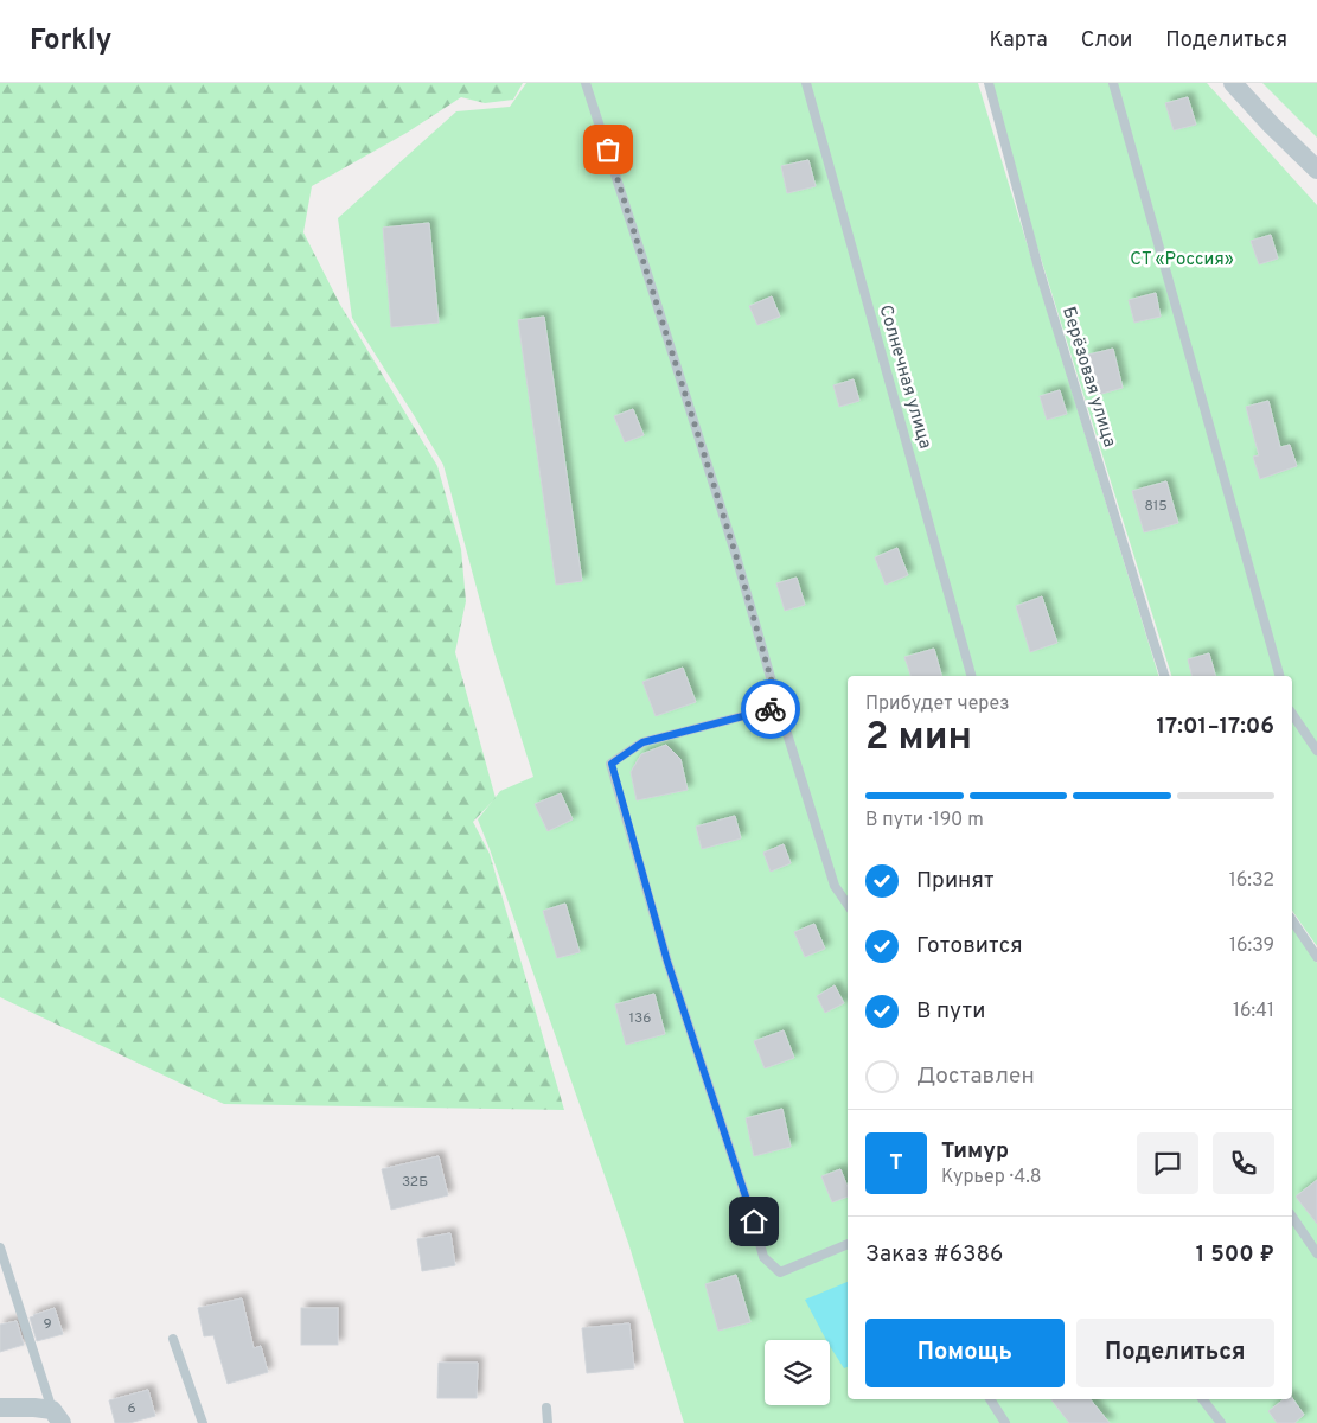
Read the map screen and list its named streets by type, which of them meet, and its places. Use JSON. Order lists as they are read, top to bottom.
{
  "streets": {
    "lane": ["Солнечная улица", "Берёзовая улица"]
  },
  "parks": ["СТ «Россия»"],
  "house_numbers": [
    "815",
    "136",
    "32Б",
    "9",
    "6"
  ],
  "page": {
    "header": "Forkly",
    "nav": ["Карта", "Слои", "Поделиться"],
    "heading": ["2 мин", "Прибудет через", "17:01–17:06"],
    "panel": [
      "Тимур",
      "Курьер · 4.8",
      "Заказ #6386",
      "1 500 ₽"
    ],
    "bar": "В пути · 190 m",
    "list": [
      ["Принят", "16:32"],
      ["Готовится", "16:39"],
      ["В пути", "16:41"],
      "Доставлен"
    ],
    "round": "Т",
    "buttons": ["Помощь", "Поделиться"]
  }
}
